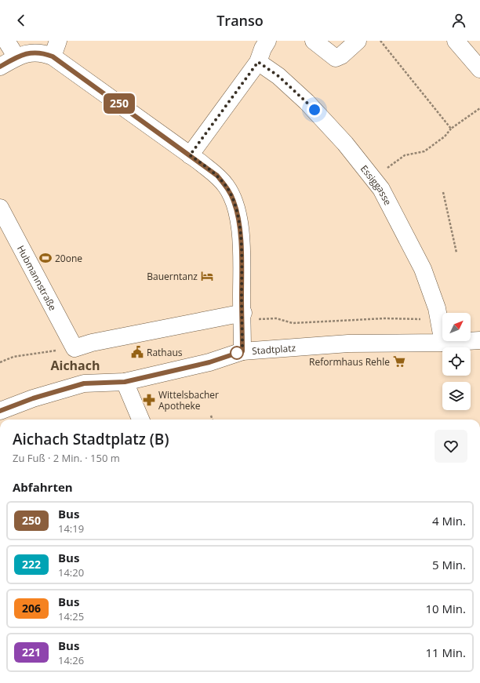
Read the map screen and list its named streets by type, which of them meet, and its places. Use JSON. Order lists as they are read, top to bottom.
{
  "streets": {
    "street": ["Essiggasse", "Hubmannstraße", "Stadtplatz"]
  },
  "crossings": [
    ["Essiggasse", "Stadtplatz"]
  ],
  "districts": ["Aichach"],
  "places": {
    "sports": ["20one"],
    "hotel": ["Bauerntanz"],
    "public building": ["Rathaus"],
    "supermarket": ["Reformhaus Rehle"],
    "pharmacy": ["Wittelsbacher Apotheke"]
  },
  "lines": ["bus line 250"],
  "north": "top right",
  "page": {
    "header": "Transo",
    "on_map": "250",
    "heading": [
      ["Aichach Stadtplatz (B)", "Zu Fuß · 2 Min. · 150 m"],
      "Abfahrten"
    ],
    "list": [
      {
        "mark": "250",
        "name": "Bus",
        "note": "14:19",
        "value": "4 Min."
      },
      {
        "mark": "222",
        "name": "Bus",
        "note": "14:20",
        "value": "5 Min."
      },
      {
        "mark": "206",
        "name": "Bus",
        "note": "14:25",
        "value": "10 Min."
      },
      {
        "mark": "221",
        "name": "Bus",
        "note": "14:26",
        "value": "11 Min."
      }
    ]
  }
}
